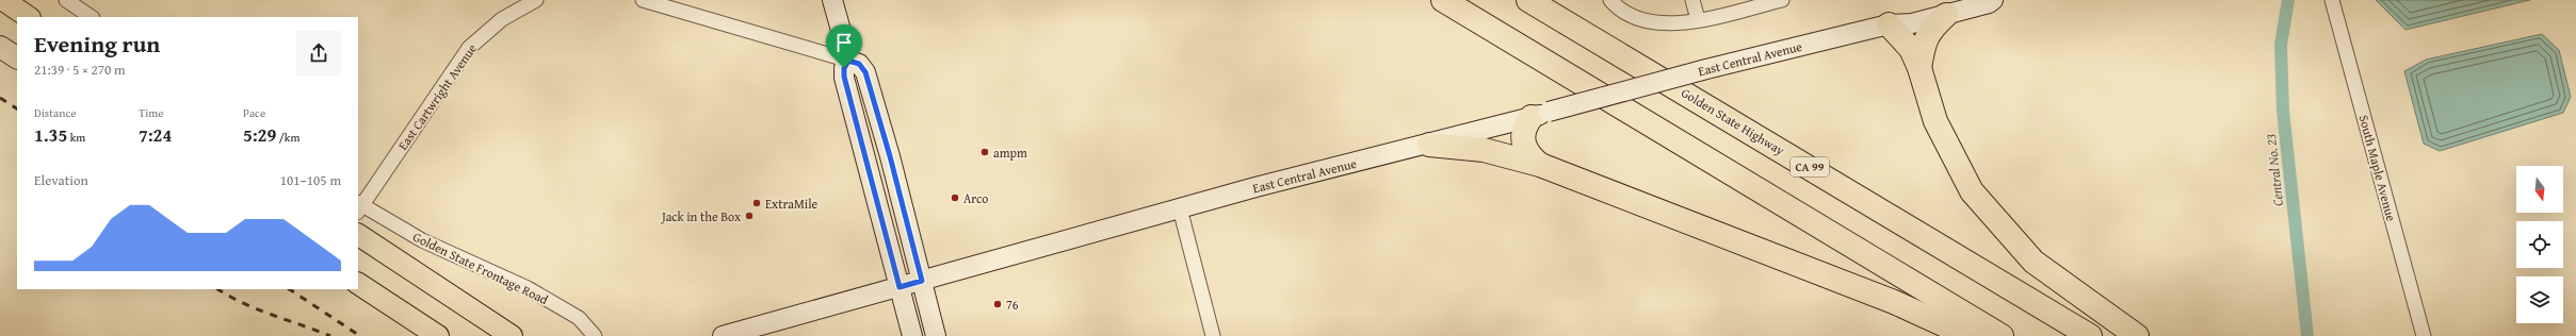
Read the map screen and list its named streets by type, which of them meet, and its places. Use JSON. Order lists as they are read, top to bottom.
{
  "streets": {
    "highway": ["Golden State Highway", "CA 99"],
    "main road": ["East Central Avenue"],
    "street": ["East Cartwright Avenue", "South Maple Avenue", "Golden State Frontage Road"]
  },
  "crossings": [
    ["East Cartwright Avenue", "Golden State Frontage Road"]
  ],
  "water": ["Central No. 23"],
  "places": [
    "ampm",
    "Arco",
    "ExtraMile",
    "Jack in the Box",
    "76"
  ],
  "north": "bottom",
  "page": {
    "heading": ["Evening run", "21:39 · 5 × 270 m"],
    "stats": [
      ["Distance", "1.35 km"],
      ["Time", "7:24"],
      ["Pace", "5:29 /km"]
    ],
    "chart": ["Elevation", "101–105 m"]
  }
}
